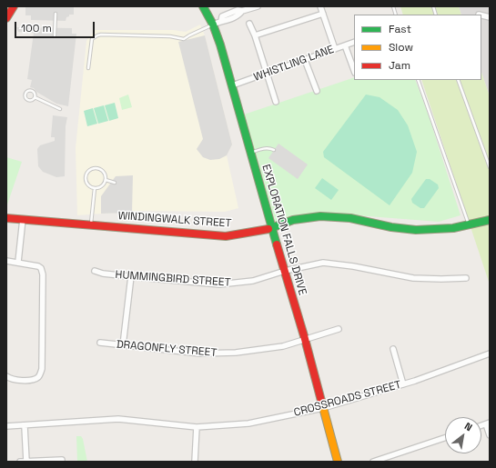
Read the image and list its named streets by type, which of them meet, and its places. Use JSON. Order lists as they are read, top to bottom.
{
  "streets": {
    "street": [
      "WHISTLING LANE",
      "WINDINGWALK STREET",
      "EXPLORATION FALLS DRIVE",
      "HUMMINGBIRD STREET",
      "DRAGONFLY STREET",
      "CROSSROADS STREET"
    ]
  },
  "crossings": [
    ["WHISTLING LANE", "EXPLORATION FALLS DRIVE"],
    ["WINDINGWALK STREET", "EXPLORATION FALLS DRIVE"],
    ["EXPLORATION FALLS DRIVE", "HUMMINGBIRD STREET"],
    ["EXPLORATION FALLS DRIVE", "DRAGONFLY STREET"],
    ["EXPLORATION FALLS DRIVE", "CROSSROADS STREET"]
  ],
  "legend": ["Fast", "Slow", "Jam"],
  "scale_bar": "100 m",
  "north": "top right"
}
